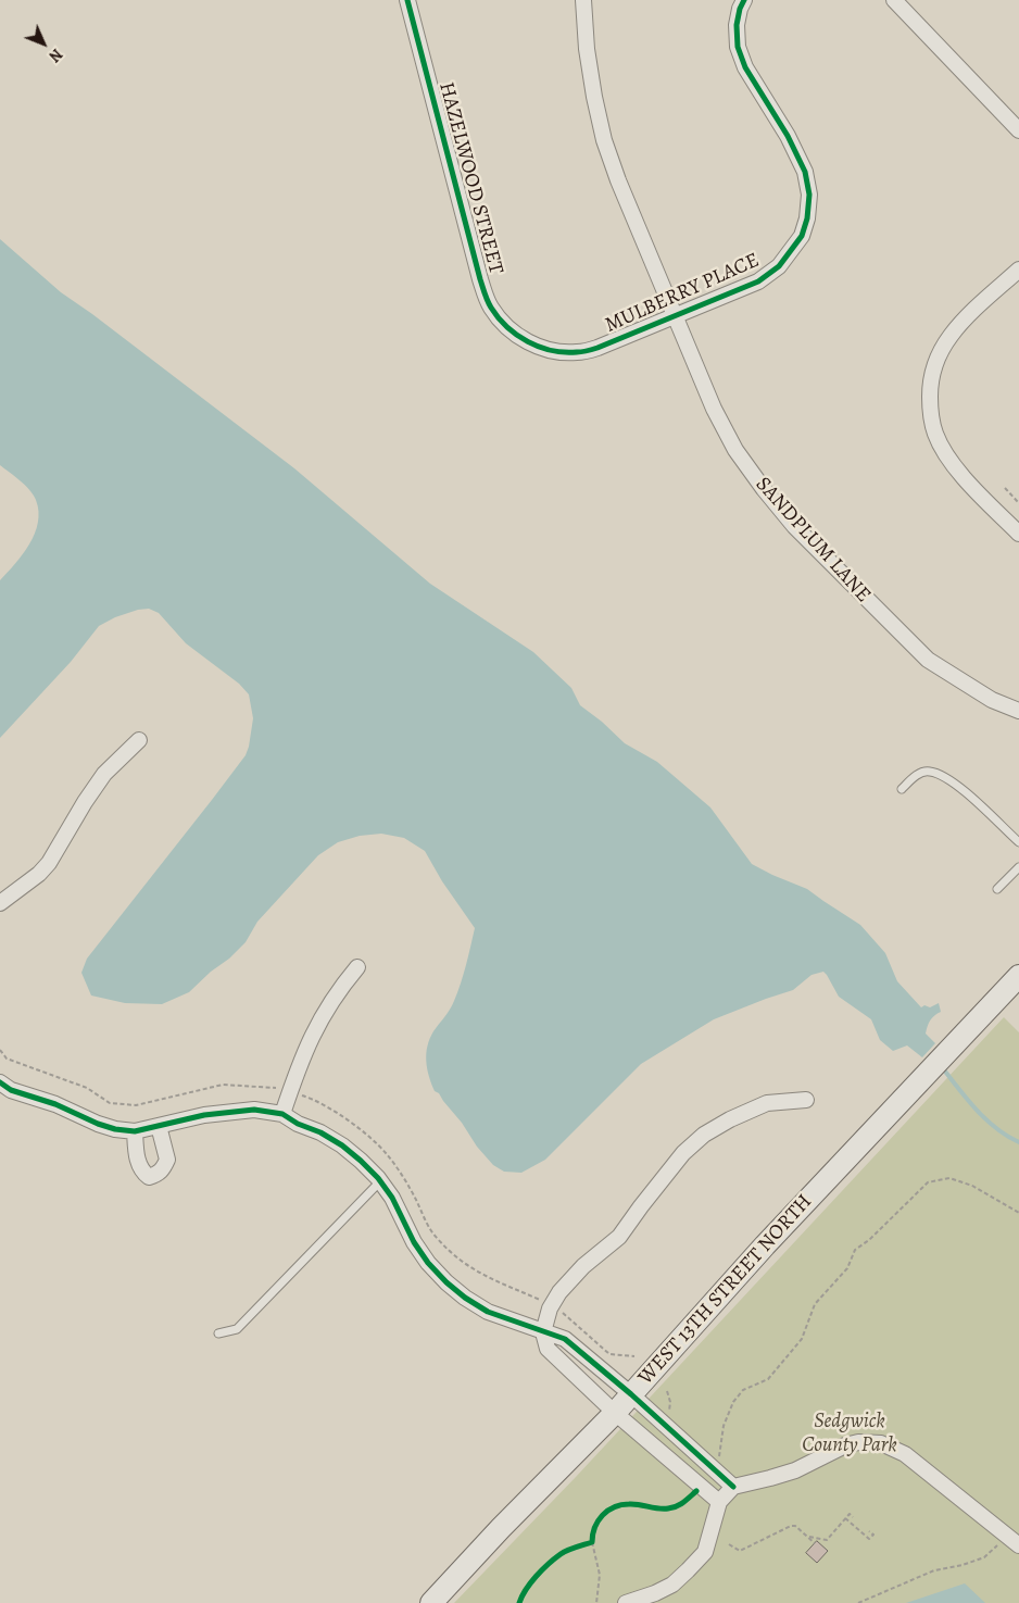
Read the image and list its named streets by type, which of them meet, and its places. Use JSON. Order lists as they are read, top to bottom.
{
  "streets": {
    "street": [
      "HAZELWOOD STREET",
      "MULBERRY PLACE",
      "SANDPLUM LANE",
      "WEST 13TH STREET NORTH"
    ]
  },
  "crossings": [
    ["HAZELWOOD STREET", "MULBERRY PLACE"],
    ["MULBERRY PLACE", "SANDPLUM LANE"]
  ],
  "parks": ["Sedgwick County Park"],
  "north": "bottom right"
}
